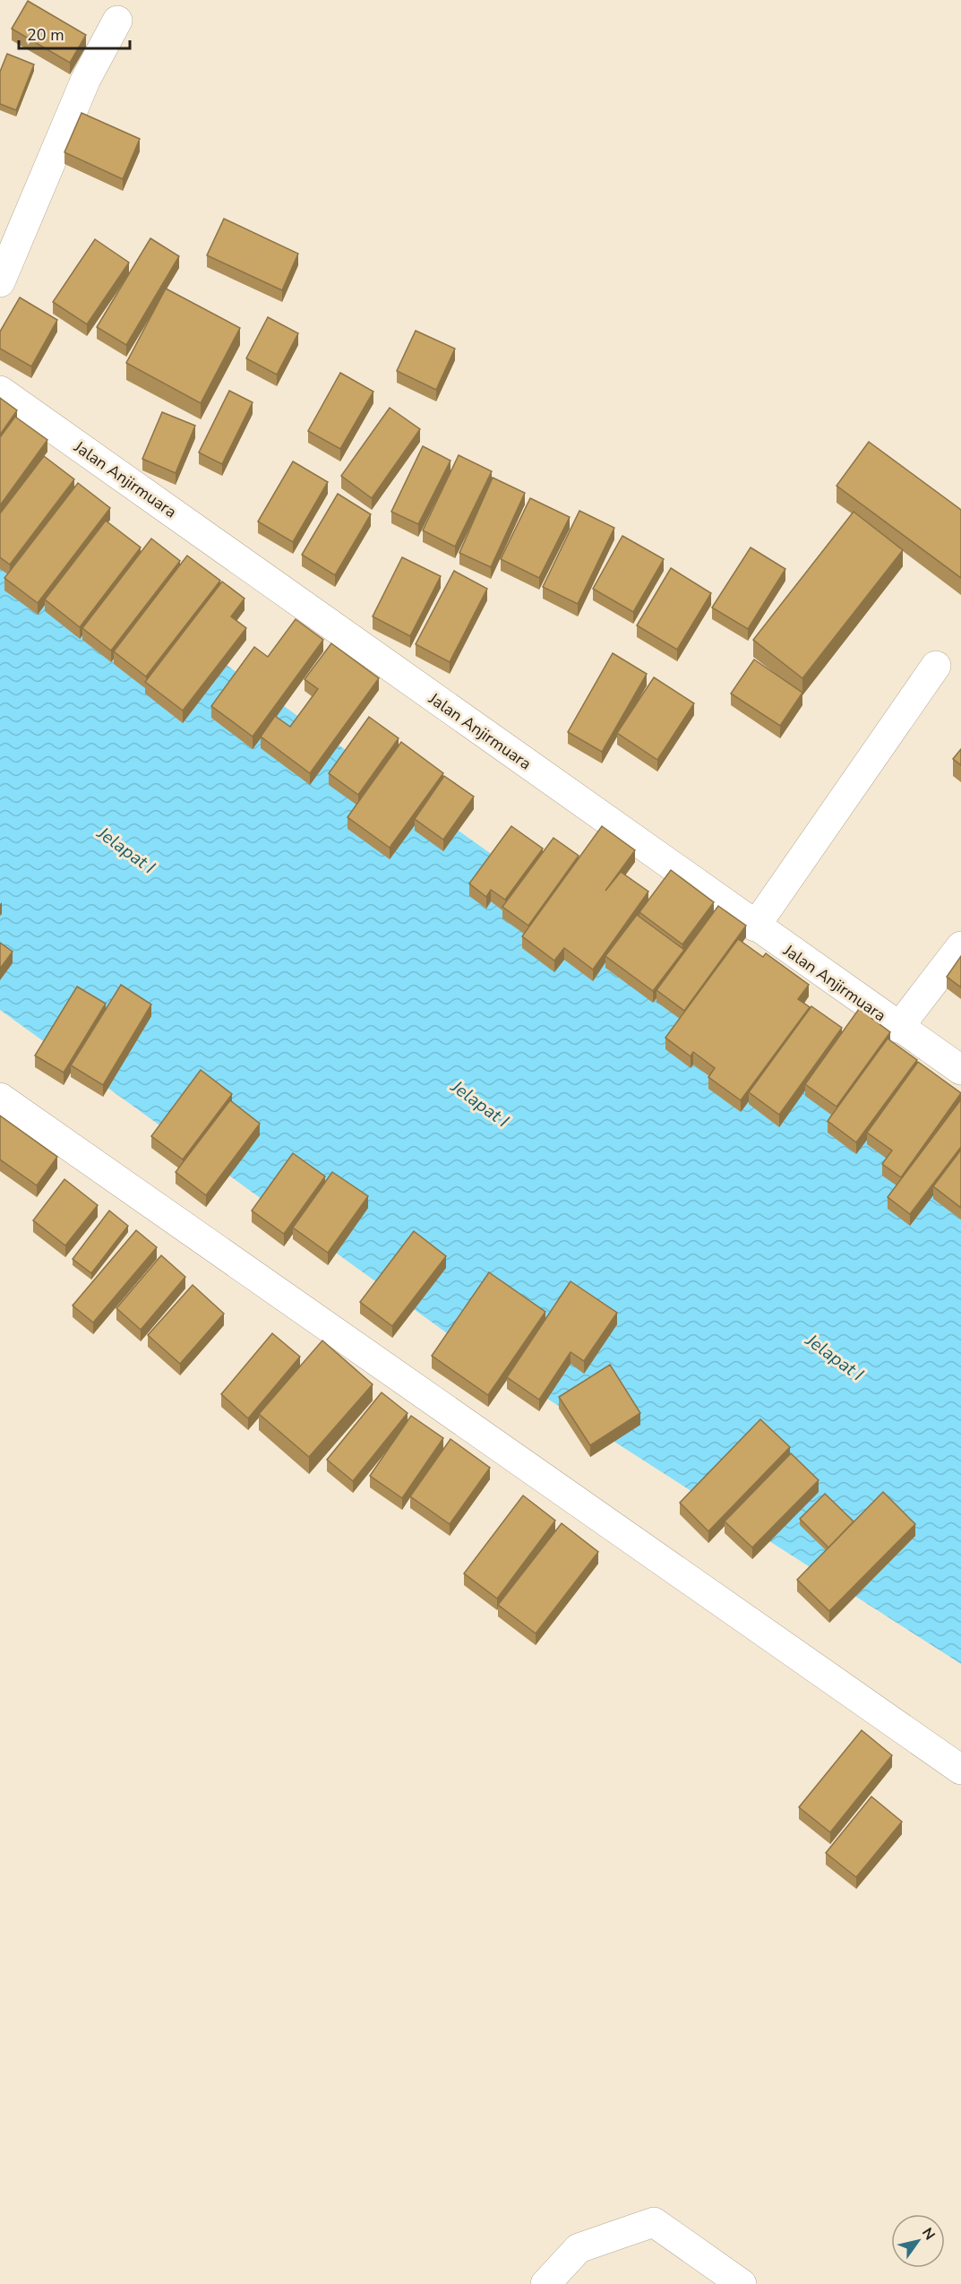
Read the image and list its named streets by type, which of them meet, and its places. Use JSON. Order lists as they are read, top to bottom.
{
  "streets": {
    "street": ["Jalan Anjirmuara"]
  },
  "water": ["Jelapat I"],
  "scale_bar": "20 m",
  "north": "top right"
}
